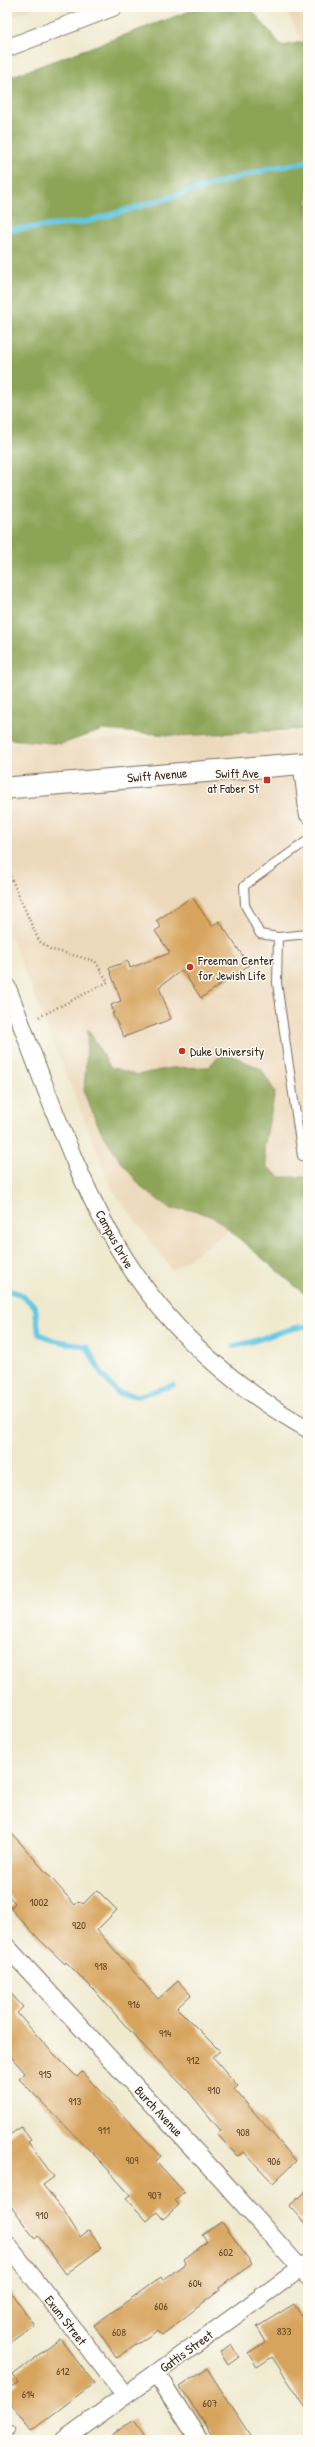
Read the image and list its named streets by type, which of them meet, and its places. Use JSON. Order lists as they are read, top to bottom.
{
  "streets": {
    "street": [
      "Swift Avenue",
      "Campus Drive",
      "Burch Avenue",
      "Exum Street",
      "Gattis Street"
    ]
  },
  "crossings": [
    ["Burch Avenue", "Gattis Street"],
    ["Exum Street", "Gattis Street"]
  ],
  "places": {
    "transit": ["Swift Ave at Faber St"],
    "other": ["Freeman Center for Jewish Life", "Duke University"]
  },
  "house_numbers": [
    "1002",
    "920",
    "918",
    "916",
    "914",
    "912",
    "915",
    "910",
    "913",
    "911",
    "908",
    "909",
    "906",
    "907",
    "910",
    "602",
    "604",
    "606",
    "833",
    "608",
    "612",
    "614",
    "607"
  ]
}
